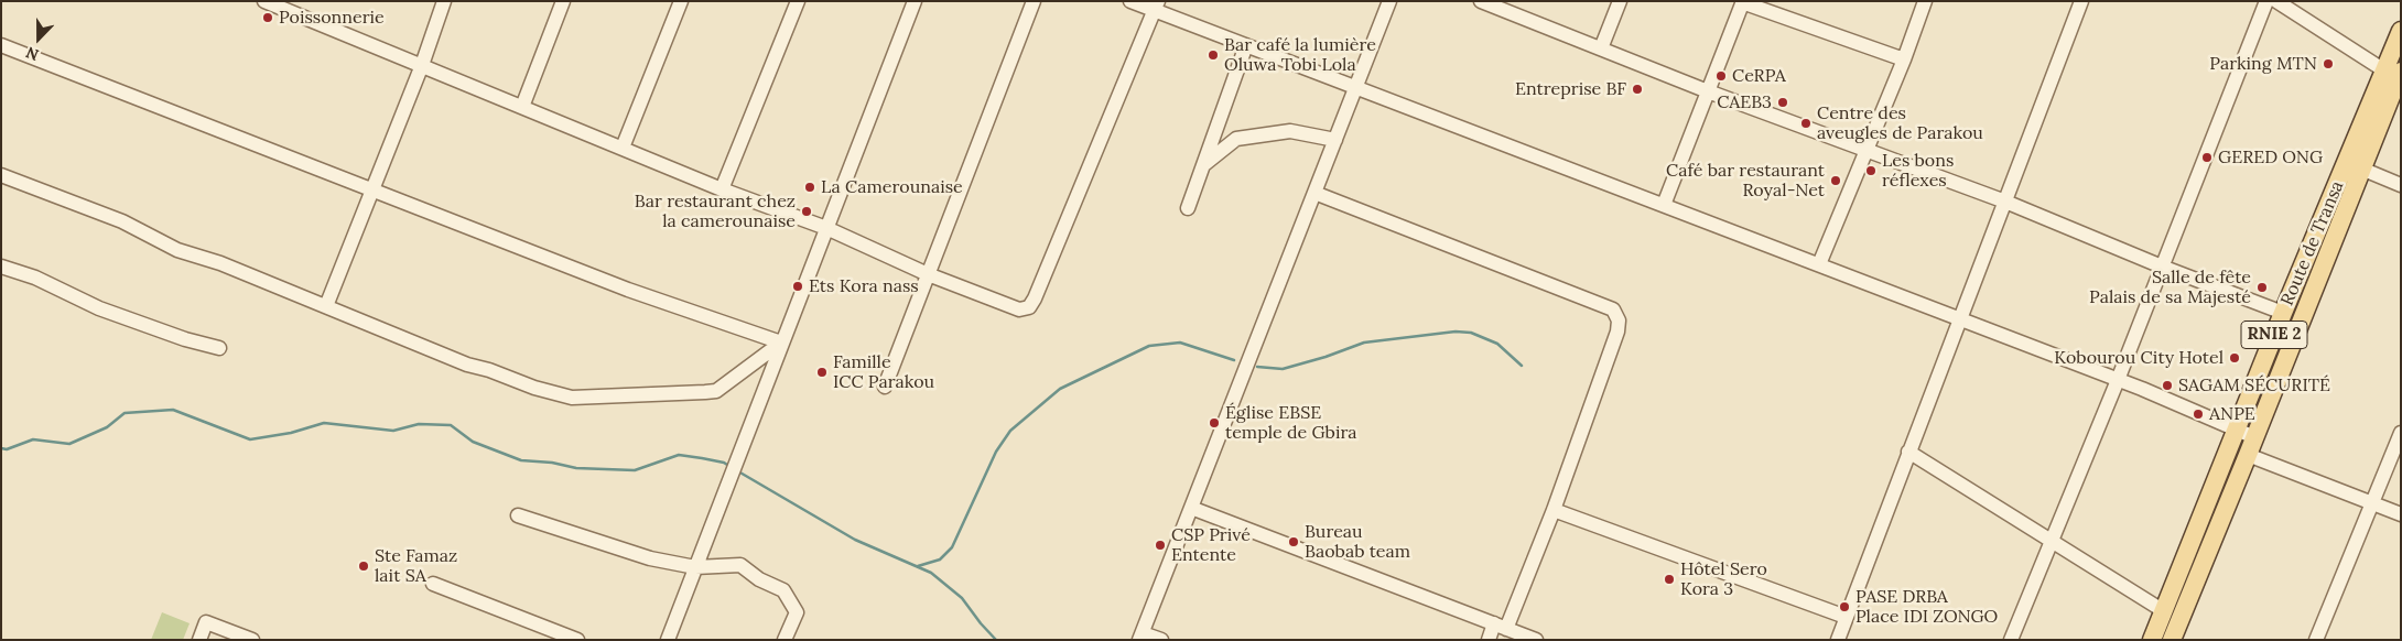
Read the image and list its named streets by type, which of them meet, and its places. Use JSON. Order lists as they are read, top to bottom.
{
  "streets": {
    "main road": ["Route de Transa", "RNIE 2"]
  },
  "places": [
    "Poissonnerie",
    "Bar café la lumière Oluwa Tobi Lola",
    "Parking MTN",
    "CeRPA",
    "Entreprise BF",
    "CAEB3",
    "Centre des aveugles de Parakou",
    "GERED ONG",
    "Les bons réflexes",
    "Café bar restaurant Royal-Net",
    "La Camerounaise",
    "Bar restaurant chez la camerounaise",
    "Ets Kora nass",
    "Salle de fête Palais de sa Majesté",
    "Kobourou City Hotel",
    "Famille ICC Parakou",
    "SAGAM SÉCURITÉ",
    "ANPE",
    "Église EBSE temple de Gbira",
    "Bureau Baobab team",
    "CSP Privé Entente",
    "Ste Famaz lait SA",
    "Hôtel Sero Kora 3",
    "PASE DRBA Place IDI ZONGO"
  ],
  "north": "bottom"
}
